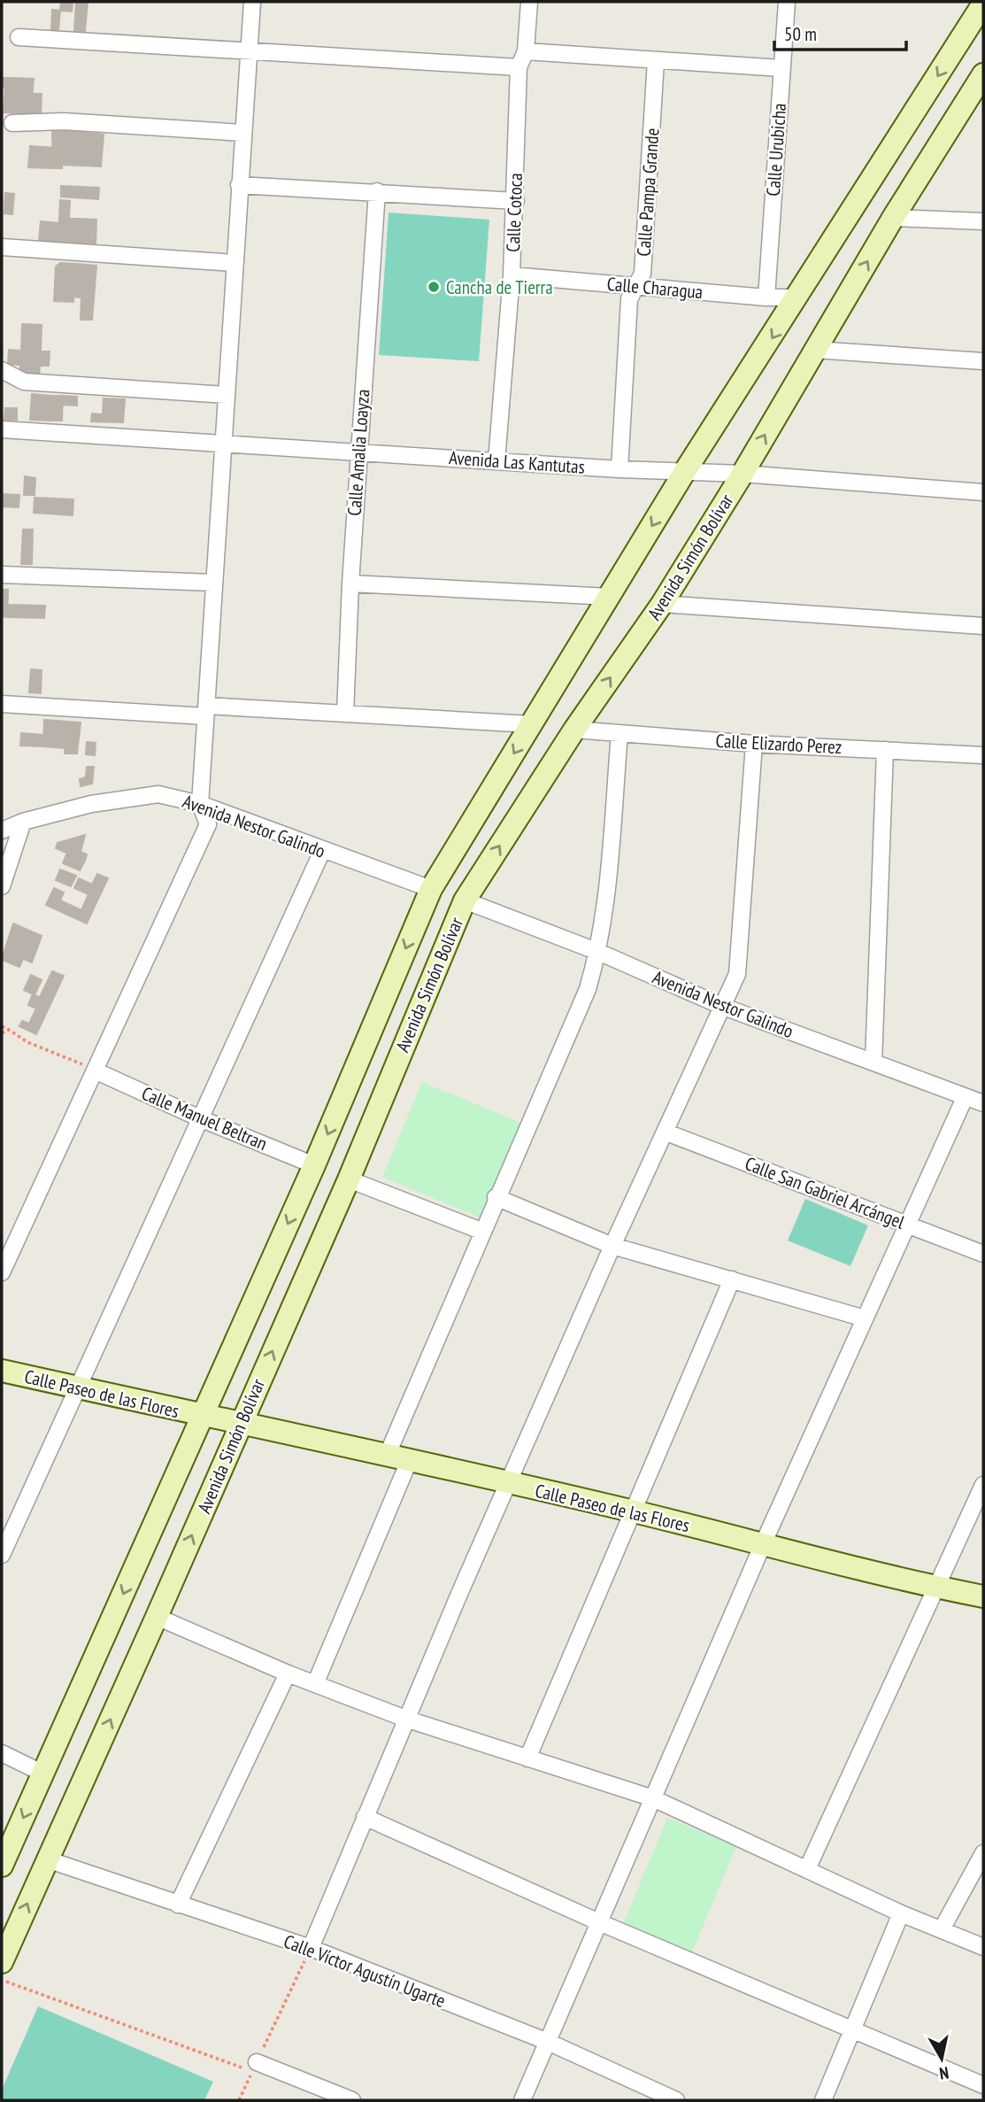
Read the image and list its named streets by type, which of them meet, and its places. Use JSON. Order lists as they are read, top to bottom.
{
  "streets": {
    "street": [
      "Calle Urubicha",
      "Calle Pampa Grande",
      "Calle Cotoca",
      "Calle Charagua",
      "Calle Amalia Loayza",
      "Avenida Las Kantutas",
      "Avenida Simón Bolívar",
      "Calle Elizardo Perez",
      "Avenida Nestor Galindo",
      "Calle Manuel Beltran",
      "Calle San Gabriel Arcángel",
      "Calle Paseo de las Flores",
      "Calle Víctor Agustín Ugarte"
    ]
  },
  "crossings": [
    ["Calle Urubicha", "Calle Charagua"],
    ["Calle Pampa Grande", "Calle Charagua"],
    ["Calle Pampa Grande", "Avenida Las Kantutas"],
    ["Calle Cotoca", "Calle Charagua"],
    ["Calle Cotoca", "Avenida Las Kantutas"],
    ["Calle Charagua", "Avenida Simón Bolívar"],
    ["Calle Amalia Loayza", "Avenida Las Kantutas"],
    ["Avenida Las Kantutas", "Avenida Simón Bolívar"],
    ["Avenida Simón Bolívar", "Calle Elizardo Perez"],
    ["Avenida Simón Bolívar", "Avenida Nestor Galindo"],
    ["Avenida Simón Bolívar", "Calle Manuel Beltran"],
    ["Avenida Simón Bolívar", "Calle Paseo de las Flores"],
    ["Avenida Simón Bolívar", "Calle Víctor Agustín Ugarte"]
  ],
  "places": ["Cancha de Tierra"],
  "scale_bar": "50 m",
  "north": "bottom"
}
